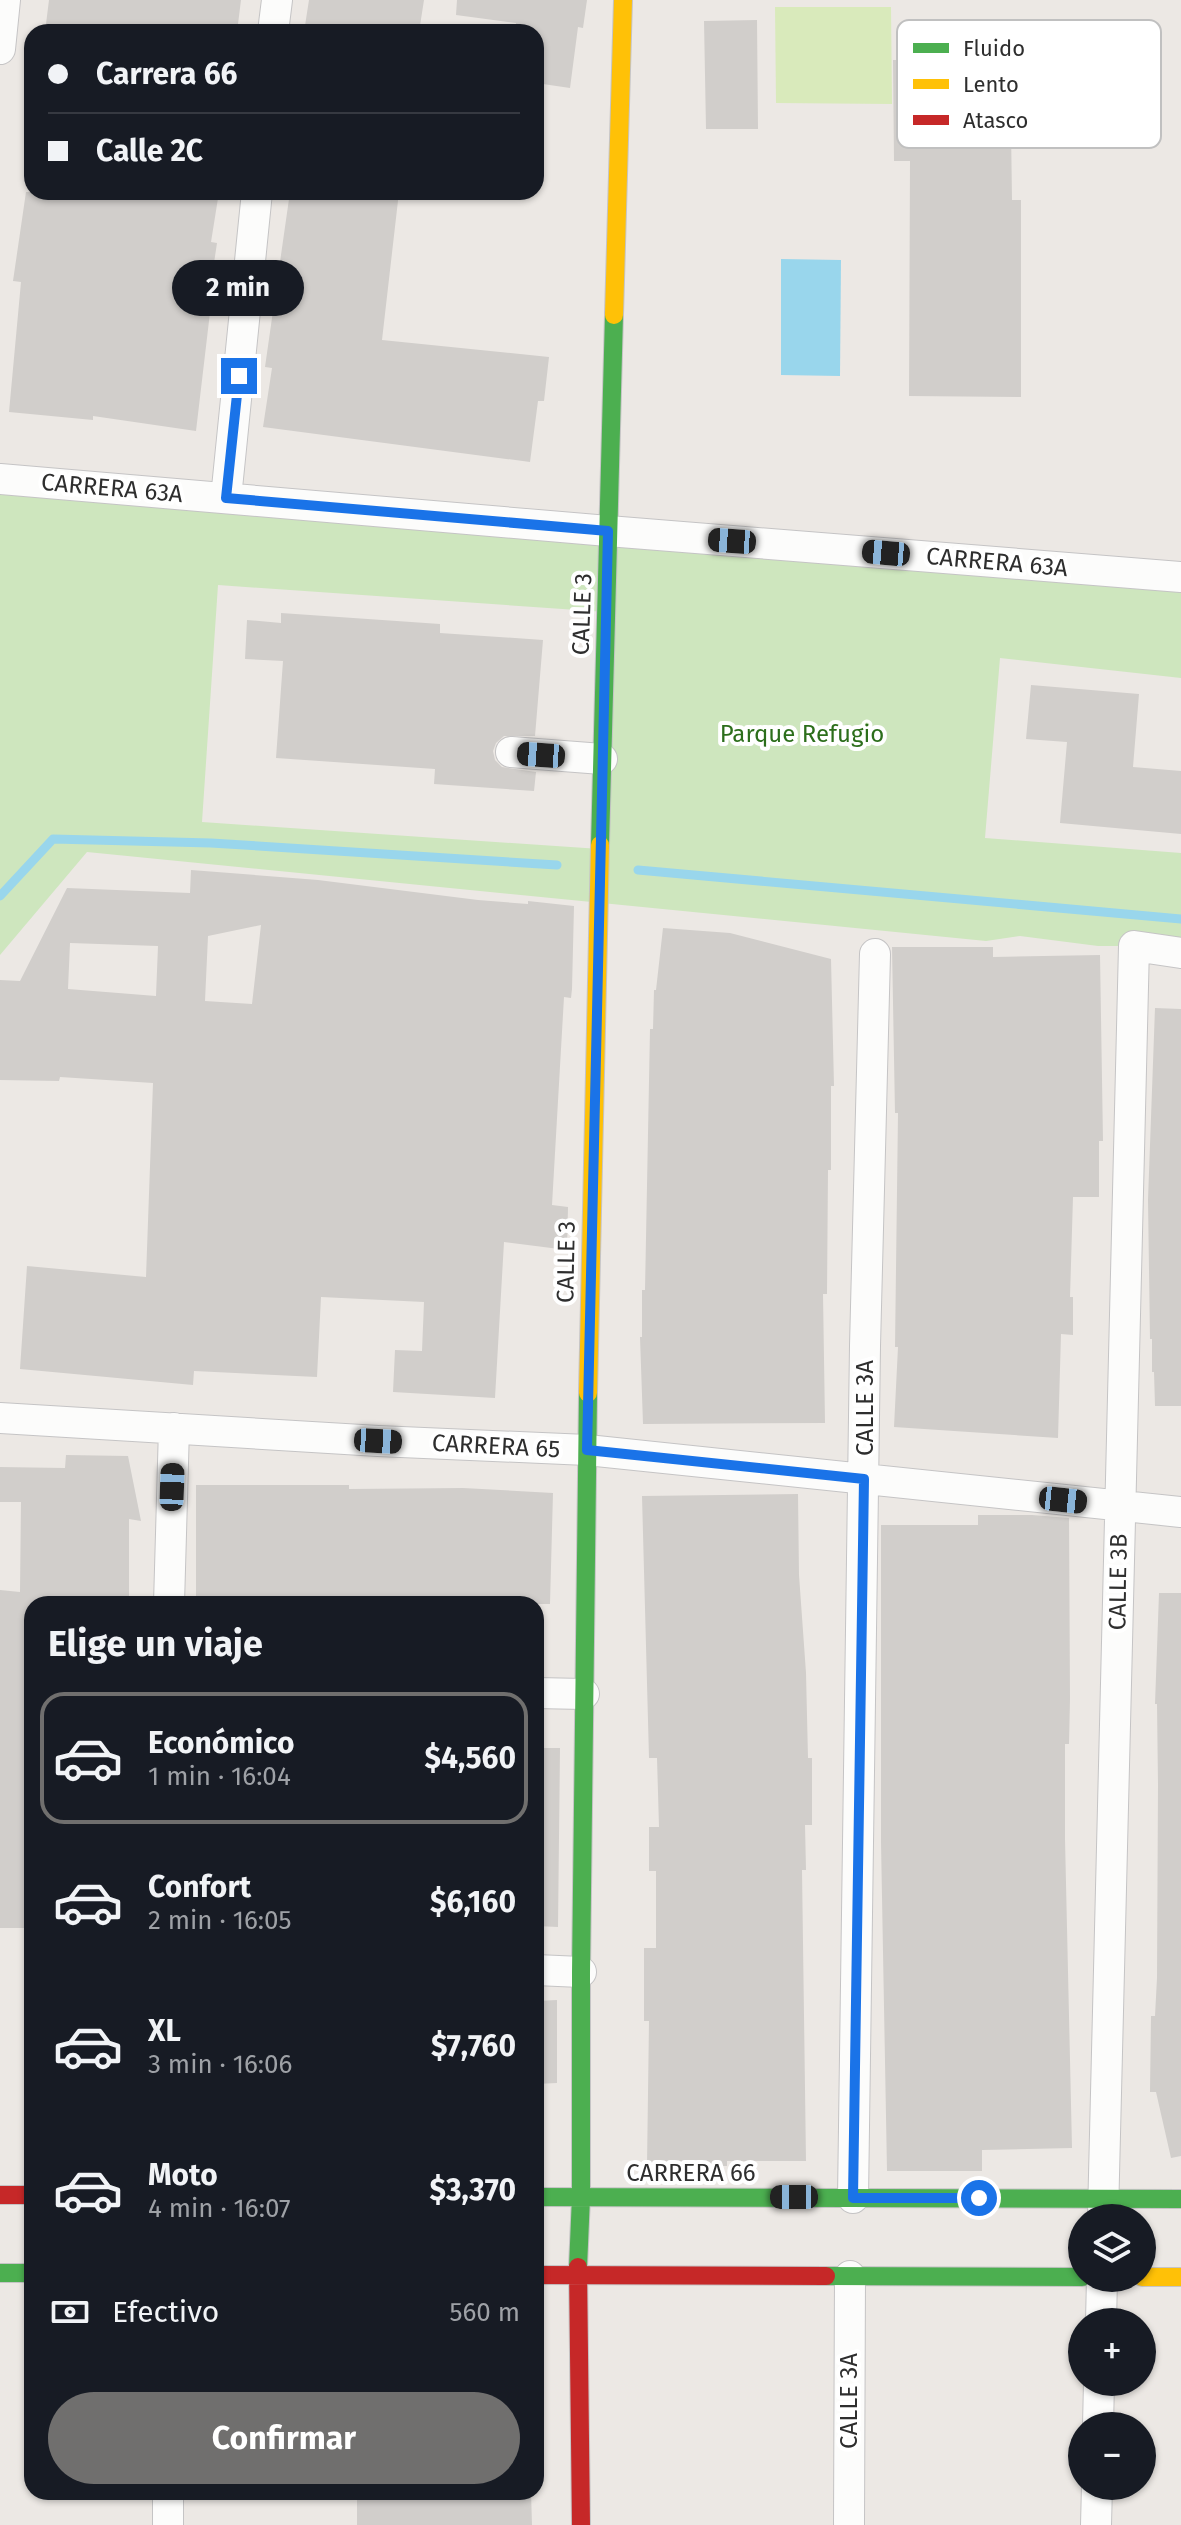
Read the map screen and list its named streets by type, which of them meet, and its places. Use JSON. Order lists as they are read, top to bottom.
{
  "streets": {
    "street": [
      "CARRERA 63A",
      "CALLE 3",
      "CALLE 3A",
      "CARRERA 65",
      "CALLE 3B",
      "CARRERA 66"
    ]
  },
  "crossings": [
    ["CARRERA 63A", "CALLE 3"],
    ["CALLE 3", "CARRERA 65"],
    ["CALLE 3", "CARRERA 66"],
    ["CALLE 3A", "CARRERA 65"],
    ["CALLE 3A", "CARRERA 66"],
    ["CARRERA 65", "CALLE 3B"]
  ],
  "parks": ["Parque Refugio"],
  "legend": ["Fluido", "Lento", "Atasco"],
  "page": {
    "banner": ["Carrera 66", "Calle 2C"],
    "bubble": "2 min",
    "heading": "Elige un viaje",
    "list": [
      {
        "name": "Económico",
        "note": "1 min · 16:04",
        "value": "$4,560"
      },
      {
        "name": "Confort",
        "note": "2 min · 16:05",
        "value": "$6,160"
      },
      {
        "name": "XL",
        "note": "3 min · 16:06",
        "value": "$7,760"
      },
      {
        "name": "Moto",
        "note": "4 min · 16:07",
        "value": "$3,370"
      }
    ],
    "map_buttons": ["+", "−"],
    "pay": ["Efectivo", "560 m"],
    "buttons": "Confirmar"
  }
}
